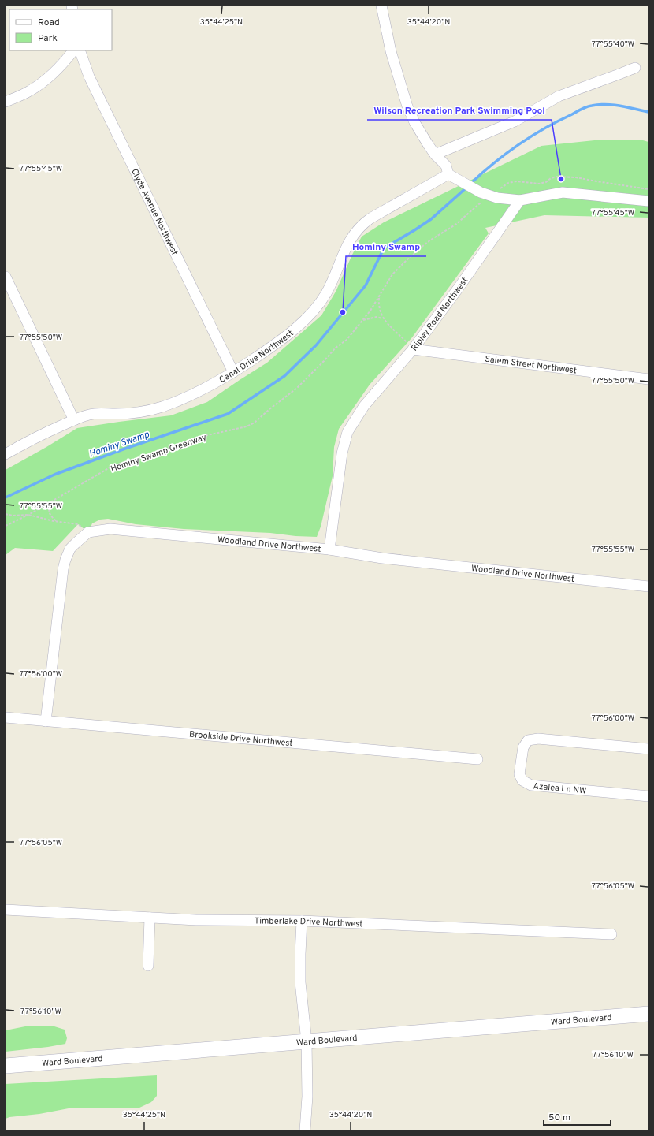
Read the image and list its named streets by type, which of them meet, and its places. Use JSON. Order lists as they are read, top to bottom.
{
  "streets": {
    "main road": ["Ward Boulevard"],
    "street": [
      "Clyde Avenue Northwest",
      "Ripley Road Northwest",
      "Canal Drive Northwest",
      "Salem Street Northwest",
      "Woodland Drive Northwest",
      "Brookside Drive Northwest",
      "Azalea Ln NW",
      "Timberlake Drive Northwest"
    ],
    "path": ["Hominy Swamp Greenway"]
  },
  "crossings": [
    ["Clyde Avenue Northwest", "Canal Drive Northwest"],
    ["Ripley Road Northwest", "Salem Street Northwest"],
    ["Ripley Road Northwest", "Woodland Drive Northwest"],
    ["Hominy Swamp Greenway", "Woodland Drive Northwest"]
  ],
  "water": ["Hominy Swamp"],
  "places": ["Wilson Recreation Park Swimming Pool", "Hominy Swamp"],
  "legend": ["Road", "Park"],
  "scale_bar": "50 m",
  "coordinates": [
    "35°44'25\"N",
    "35°44'20\"N",
    "77°55'40\"W",
    "77°55'45\"W",
    "77°55'50\"W",
    "77°55'55\"W",
    "77°56'00\"W",
    "77°56'05\"W",
    "77°56'10\"W"
  ]
}
